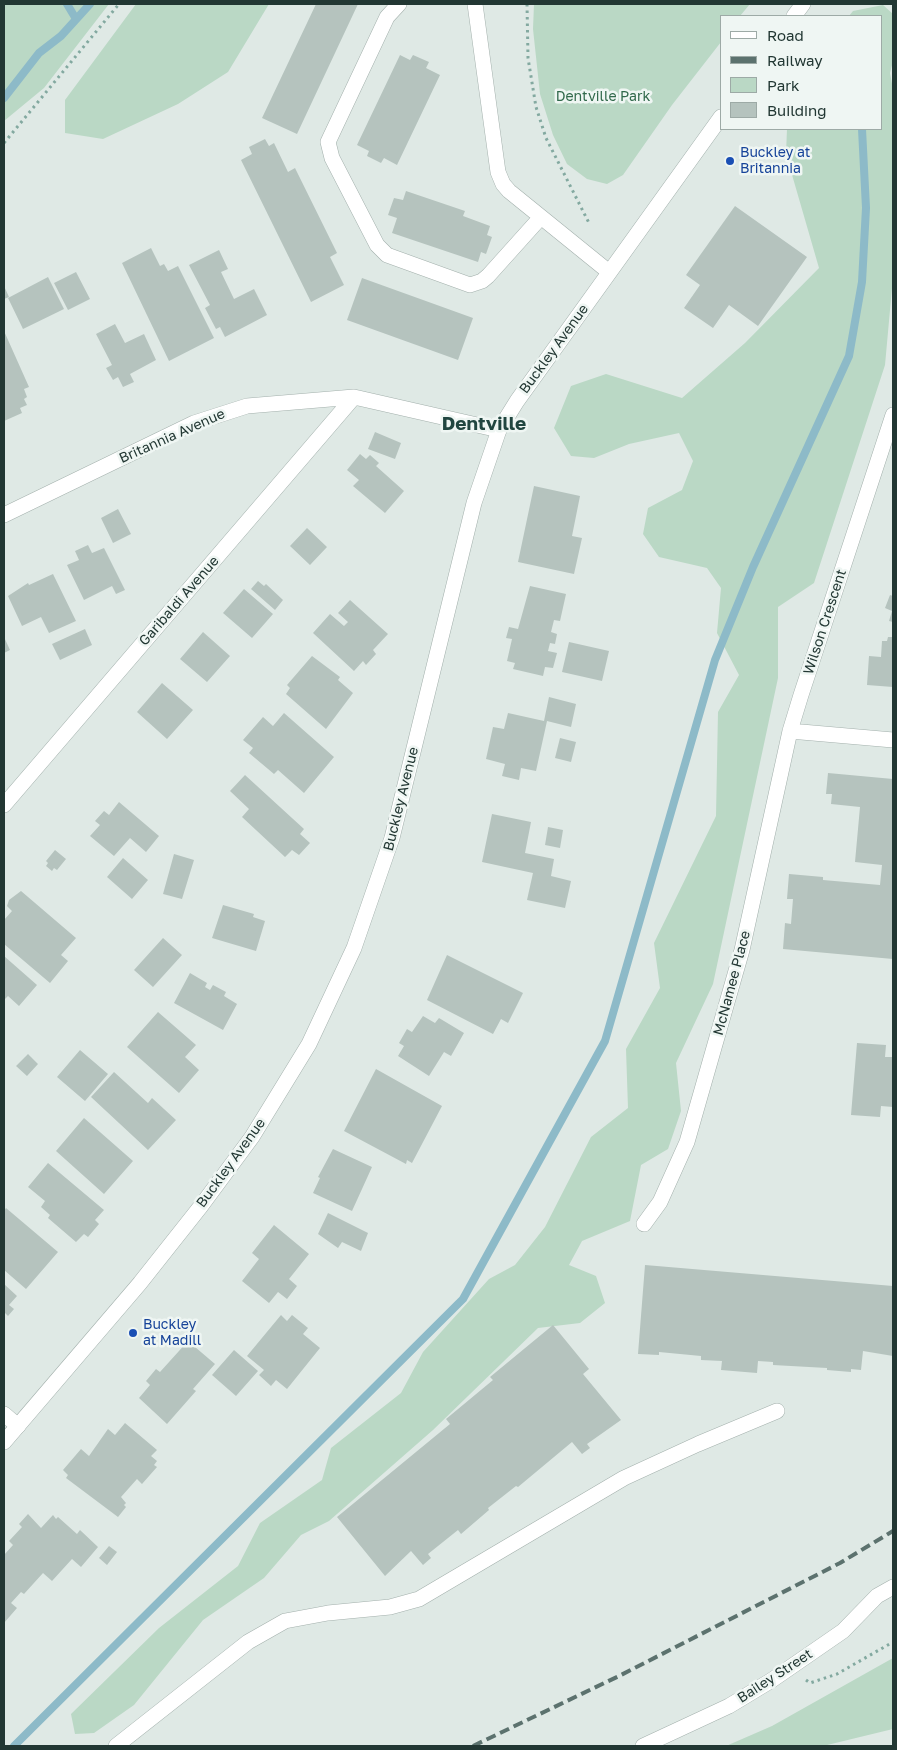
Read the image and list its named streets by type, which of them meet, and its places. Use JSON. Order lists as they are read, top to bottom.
{
  "streets": {
    "street": [
      "Buckley Avenue",
      "Britannia Avenue",
      "Garibaldi Avenue",
      "Wilson Crescent",
      "McNamee Place",
      "Bailey Street"
    ]
  },
  "crossings": [
    ["Buckley Avenue", "Britannia Avenue"],
    ["Britannia Avenue", "Garibaldi Avenue"],
    ["Wilson Crescent", "McNamee Place"]
  ],
  "districts": ["Dentville"],
  "parks": ["Dentville Park"],
  "places": ["Buckley at Britannia", "Buckley at Madill"],
  "legend": [
    "Road",
    "Railway",
    "Park",
    "Building"
  ]
}
